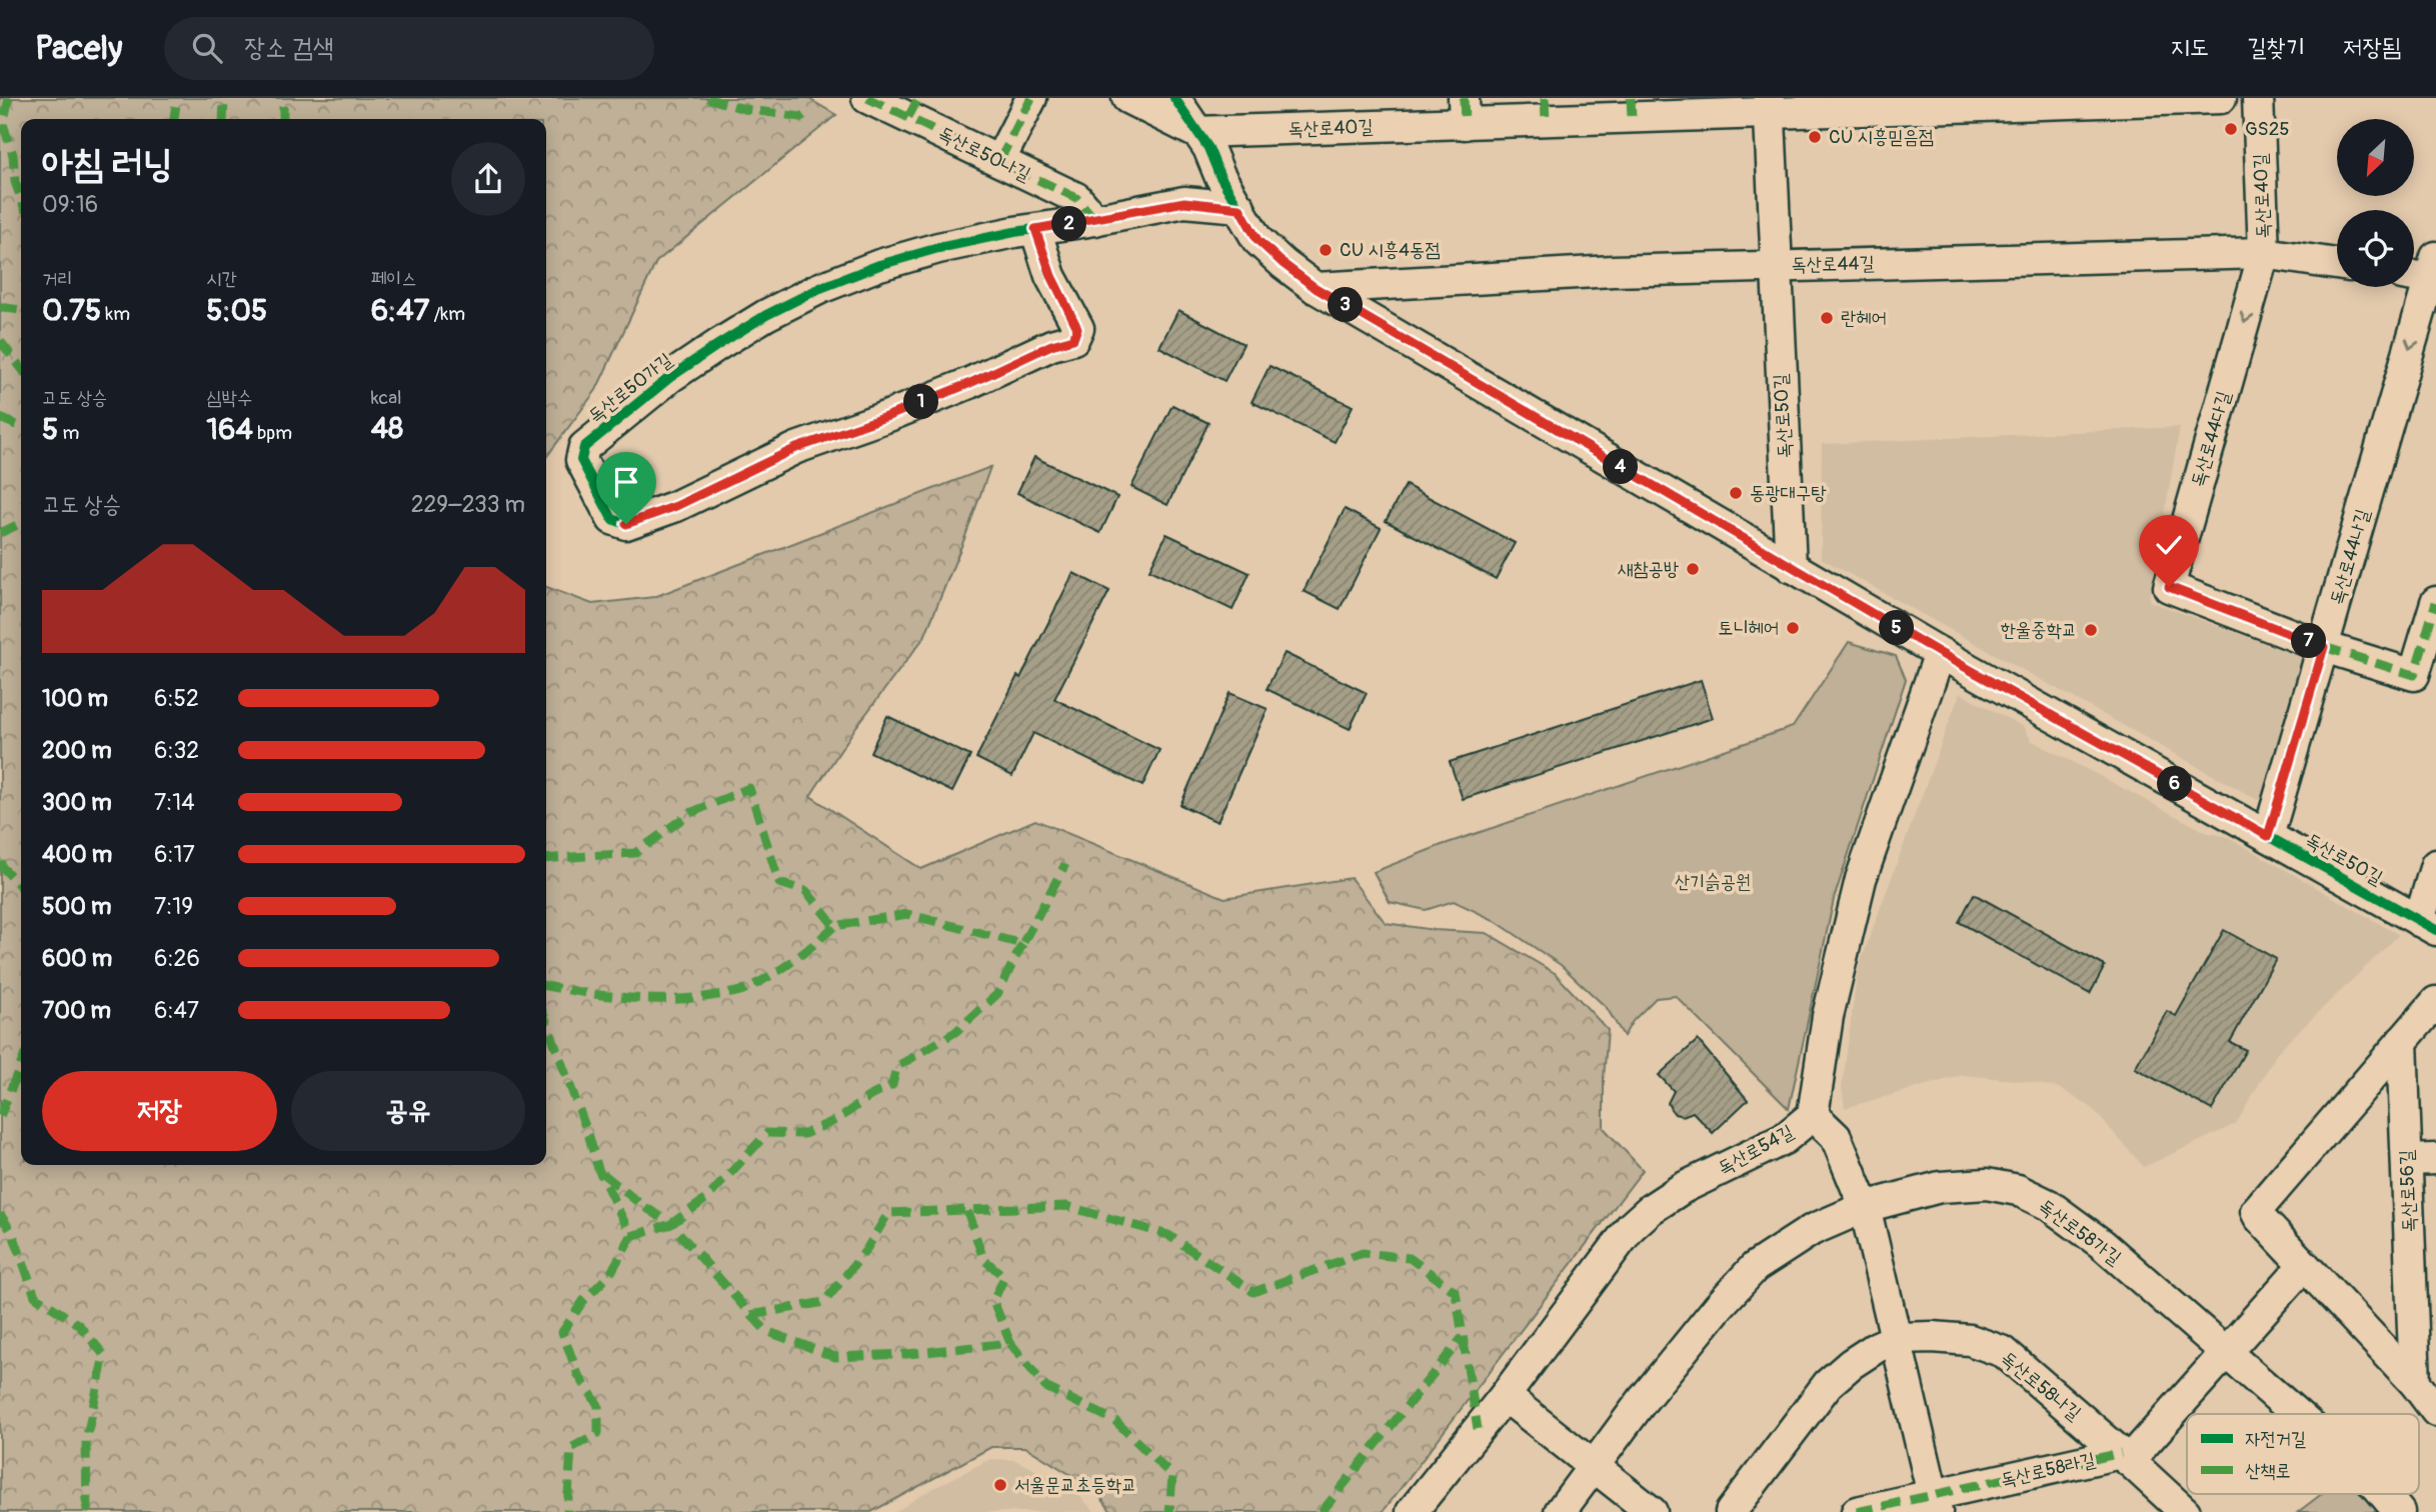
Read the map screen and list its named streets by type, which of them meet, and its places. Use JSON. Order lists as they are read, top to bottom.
{
  "streets": {
    "street": [
      "독산로40길",
      "독산로50나길",
      "독산로44길",
      "독산로50가길",
      "독산로50길",
      "독산로44다길",
      "독산로44나길",
      "독산로54길",
      "독산로56길",
      "독산로58가길",
      "독산로58나길",
      "독산로58라길"
    ]
  },
  "crossings": [
    ["독산로40길", "독산로44길"],
    ["독산로40길", "독산로50길"],
    ["독산로40길", "독산로44다길"],
    ["독산로50나길", "독산로50가길"],
    ["독산로44길", "독산로50길"],
    ["독산로44길", "독산로44다길"],
    ["독산로50가길", "독산로50길"],
    ["독산로50길", "독산로44나길"],
    ["독산로50길", "독산로54길"],
    ["독산로44다길", "독산로44나길"],
    ["독산로58나길", "독산로58라길"]
  ],
  "one_way": ["독산로44나길"],
  "parks": ["산기슭공원"],
  "places": [
    "GS25",
    "CU 시흥믿음점",
    "CU 시흥4동점",
    "란헤어",
    "동광대구탕",
    "새참공방",
    "토니헤어",
    "한울중학교",
    "서울문교초등학교"
  ],
  "legend": ["자전거길", "산책로"],
  "north": "bottom left",
  "page": {
    "header": "Pacely",
    "search": "장소 검색",
    "nav": ["지도", "길찾기", "저장됨"],
    "heading": ["아침 러닝", "09:16"],
    "pins": [
      "2",
      "3",
      "1",
      "4",
      "5",
      "7",
      "6"
    ],
    "stats": [
      ["거리", "0.75 km"],
      ["시간", "5:05"],
      ["페이스", "6:47 /km"],
      ["고도 상승", "5 m"],
      ["심박수", "164 bpm"],
      ["kcal", "48"]
    ],
    "chart": ["고도 상승", "229–233 m"],
    "list": [
      {
        "name": "100 m",
        "note": "6:52"
      },
      {
        "name": "200 m",
        "note": "6:32"
      },
      {
        "name": "300 m",
        "note": "7:14"
      },
      {
        "name": "400 m",
        "note": "6:17"
      },
      {
        "name": "500 m",
        "note": "7:19"
      },
      {
        "name": "600 m",
        "note": "6:26"
      },
      {
        "name": "700 m",
        "note": "6:47"
      }
    ],
    "buttons": ["저장", "공유"]
  }
}
